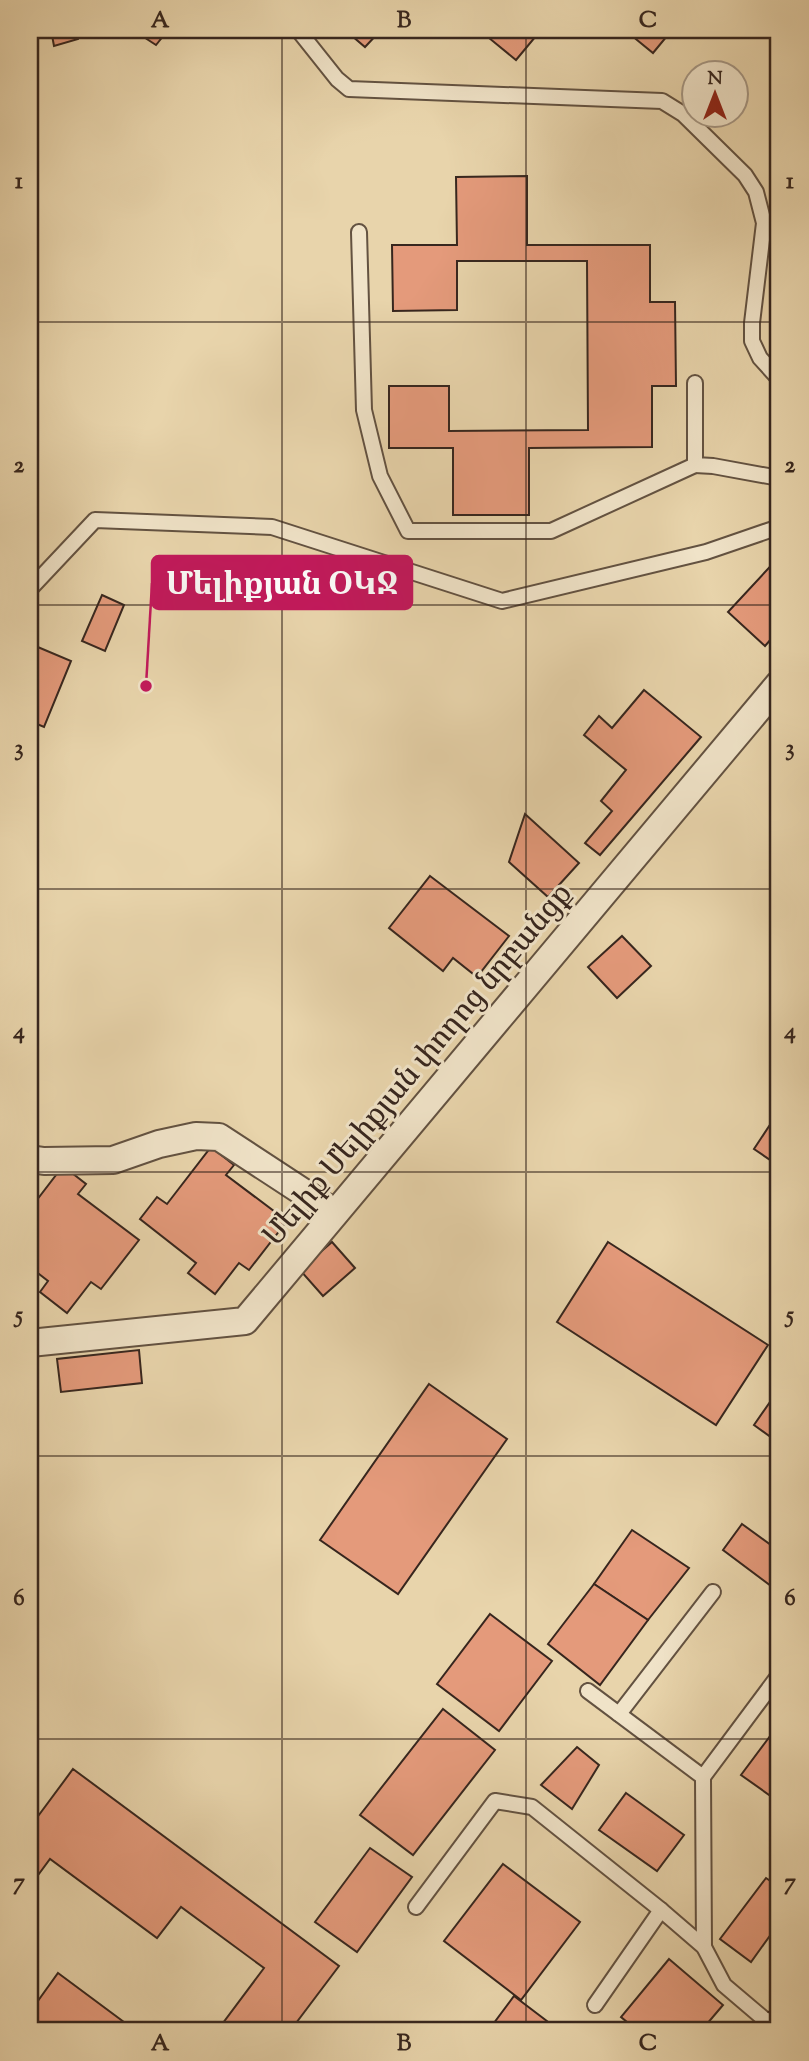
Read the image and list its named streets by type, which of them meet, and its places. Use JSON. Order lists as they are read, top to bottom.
{
  "streets": {
    "street": ["Մելիք Մելիքյան փողոց նրբանցք"]
  },
  "places": ["Մելիքյան ՕԿՋ"],
  "north": "top",
  "grid": {
    "columns": ["A", "B", "C"],
    "rows": [
      "1",
      "2",
      "3",
      "4",
      "5",
      "6",
      "7"
    ]
  }
}
